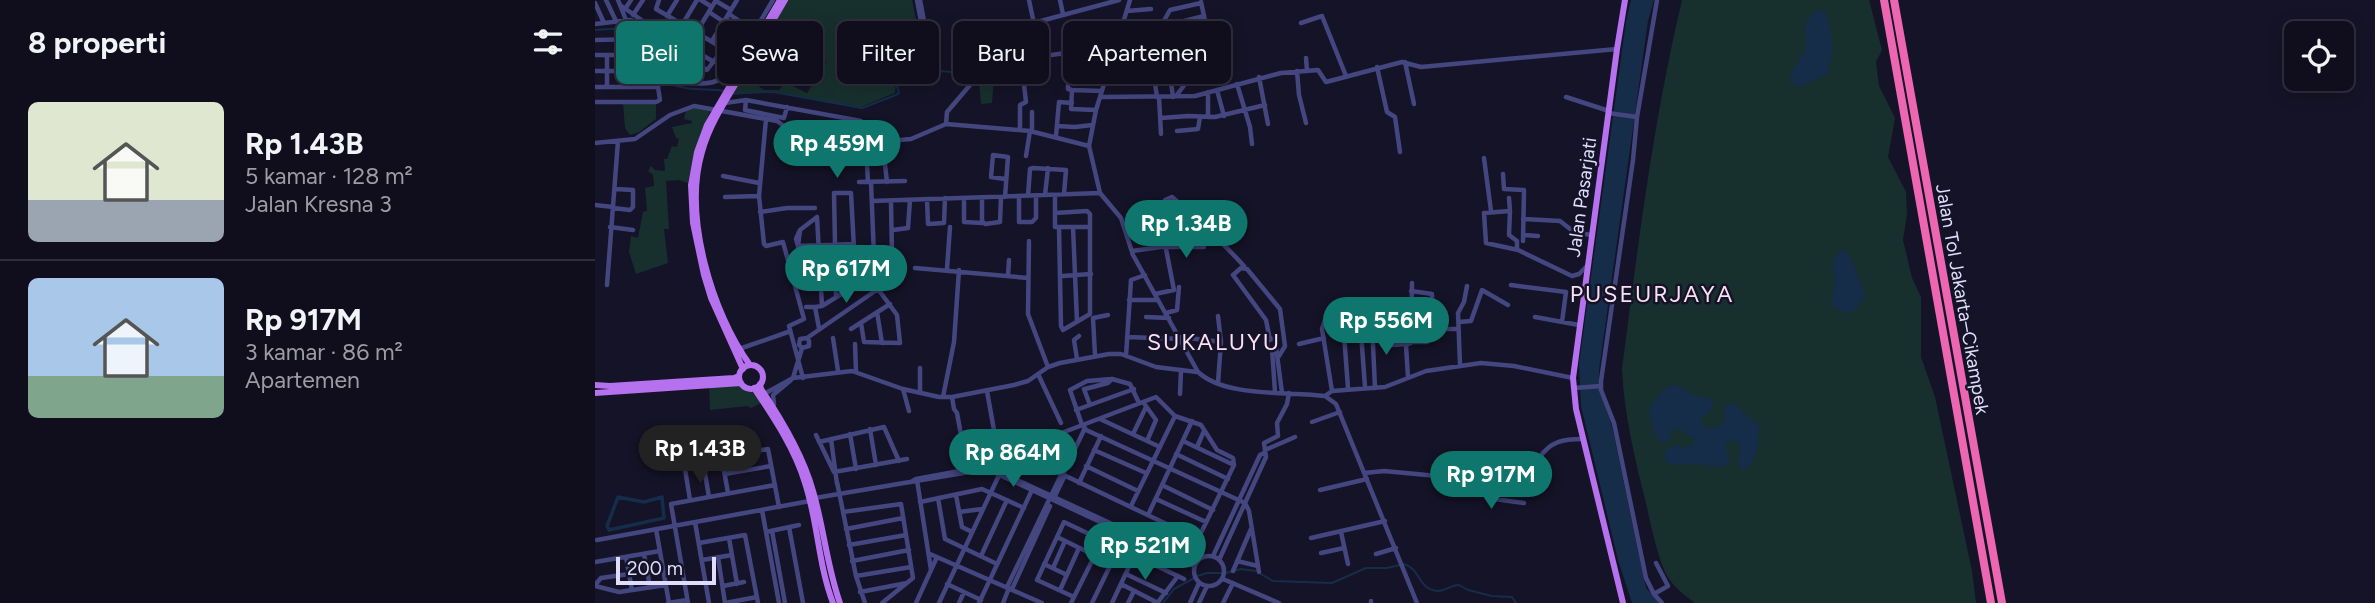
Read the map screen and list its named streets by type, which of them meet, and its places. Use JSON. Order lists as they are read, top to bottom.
{
  "streets": {
    "highway": ["Jalan Tol Jakarta–Cikampek"],
    "main road": ["Jalan Pasarjati"]
  },
  "districts": ["PUSEURJAYA", "SUKALUYU"],
  "scale_bar": "200 m",
  "page": {
    "heading": "8 properti",
    "chip": [
      "Beli",
      "Sewa",
      "Filter",
      "Baru",
      "Apartemen"
    ],
    "list": [
      {
        "name": "Rp 1.43B",
        "note": "5 kamar · 128 m² · Jalan Kresna 3"
      },
      {
        "name": "Rp 917M",
        "note": "3 kamar · 86 m² · Apartemen"
      }
    ],
    "price": [
      "Rp 459M",
      "Rp 1.34B",
      "Rp 617M",
      "Rp 556M",
      "Rp 1.43B",
      "Rp 864M",
      "Rp 917M",
      "Rp 521M"
    ],
    "scale": "200 m"
  }
}
